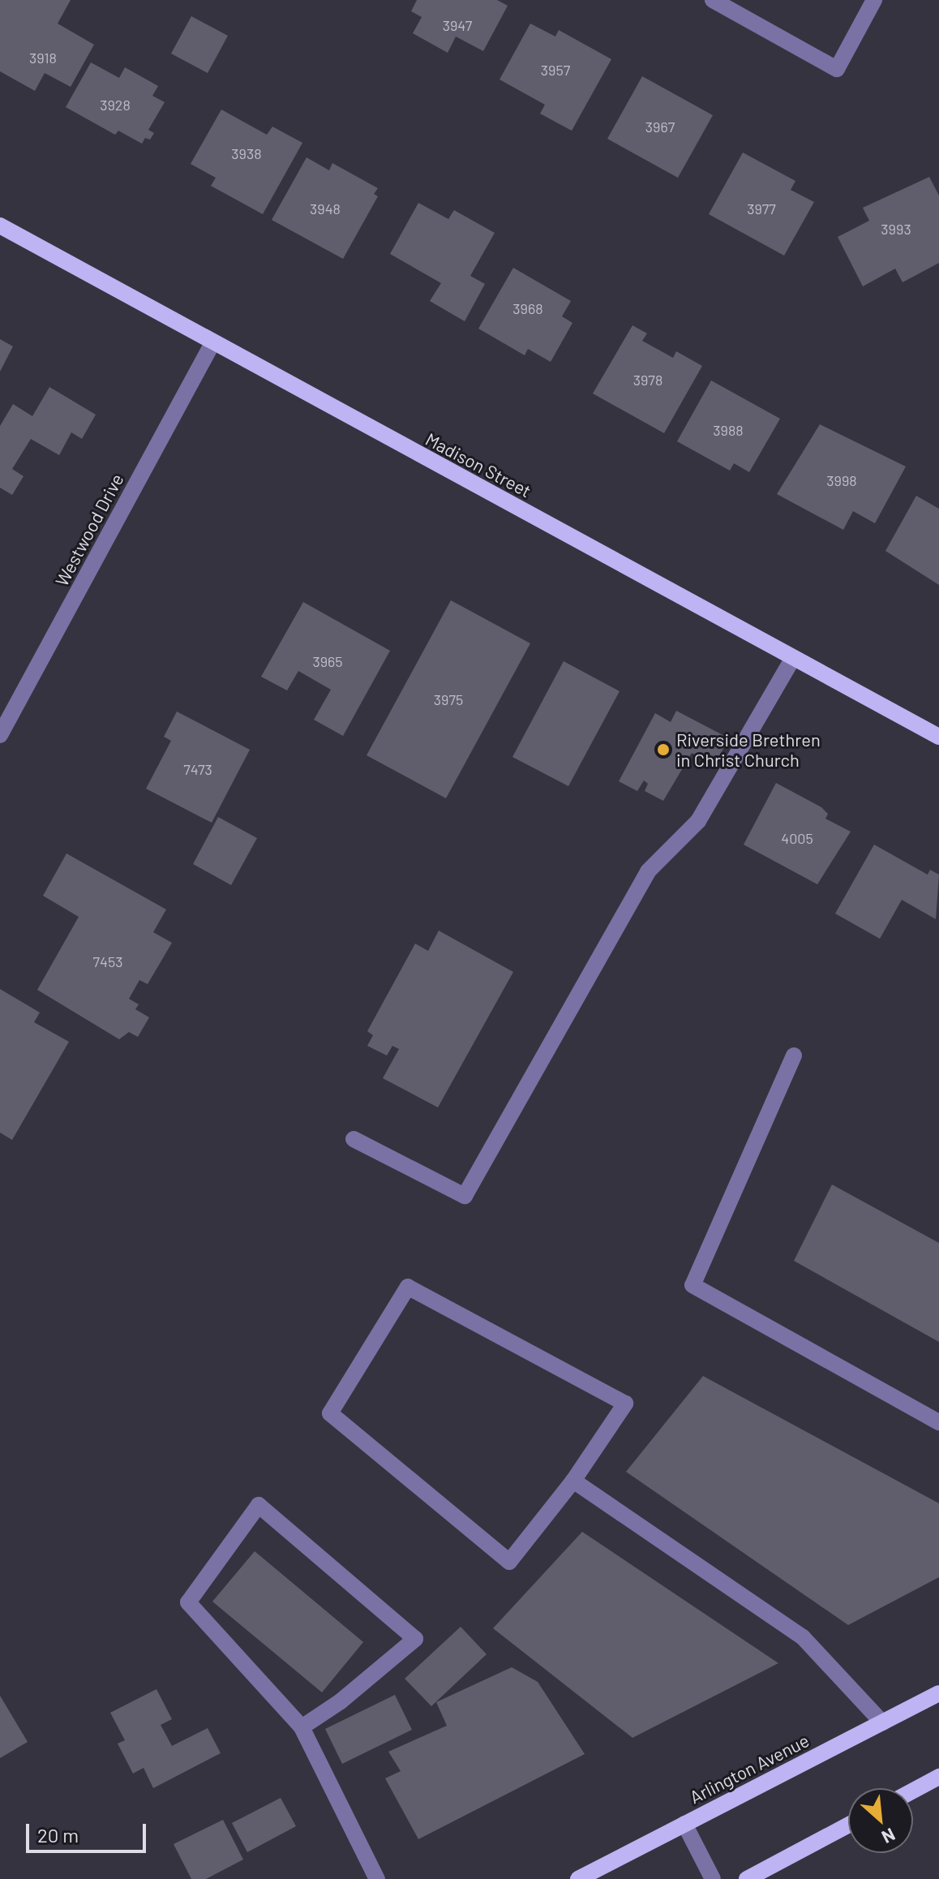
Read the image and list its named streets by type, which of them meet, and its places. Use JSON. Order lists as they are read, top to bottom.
{
  "streets": {
    "main road": ["Madison Street", "Arlington Avenue"],
    "street": ["Westwood Drive"]
  },
  "crossings": [
    ["Madison Street", "Westwood Drive"]
  ],
  "places": ["Riverside Brethren in Christ Church"],
  "house_numbers": [
    "3947",
    "3918",
    "3957",
    "3928",
    "3967",
    "3938",
    "3948",
    "3977",
    "3993",
    "3968",
    "3978",
    "3988",
    "3998",
    "3965",
    "3975",
    "7473",
    "4005",
    "7453"
  ],
  "scale_bar": "20 m",
  "north": "bottom right"
}
